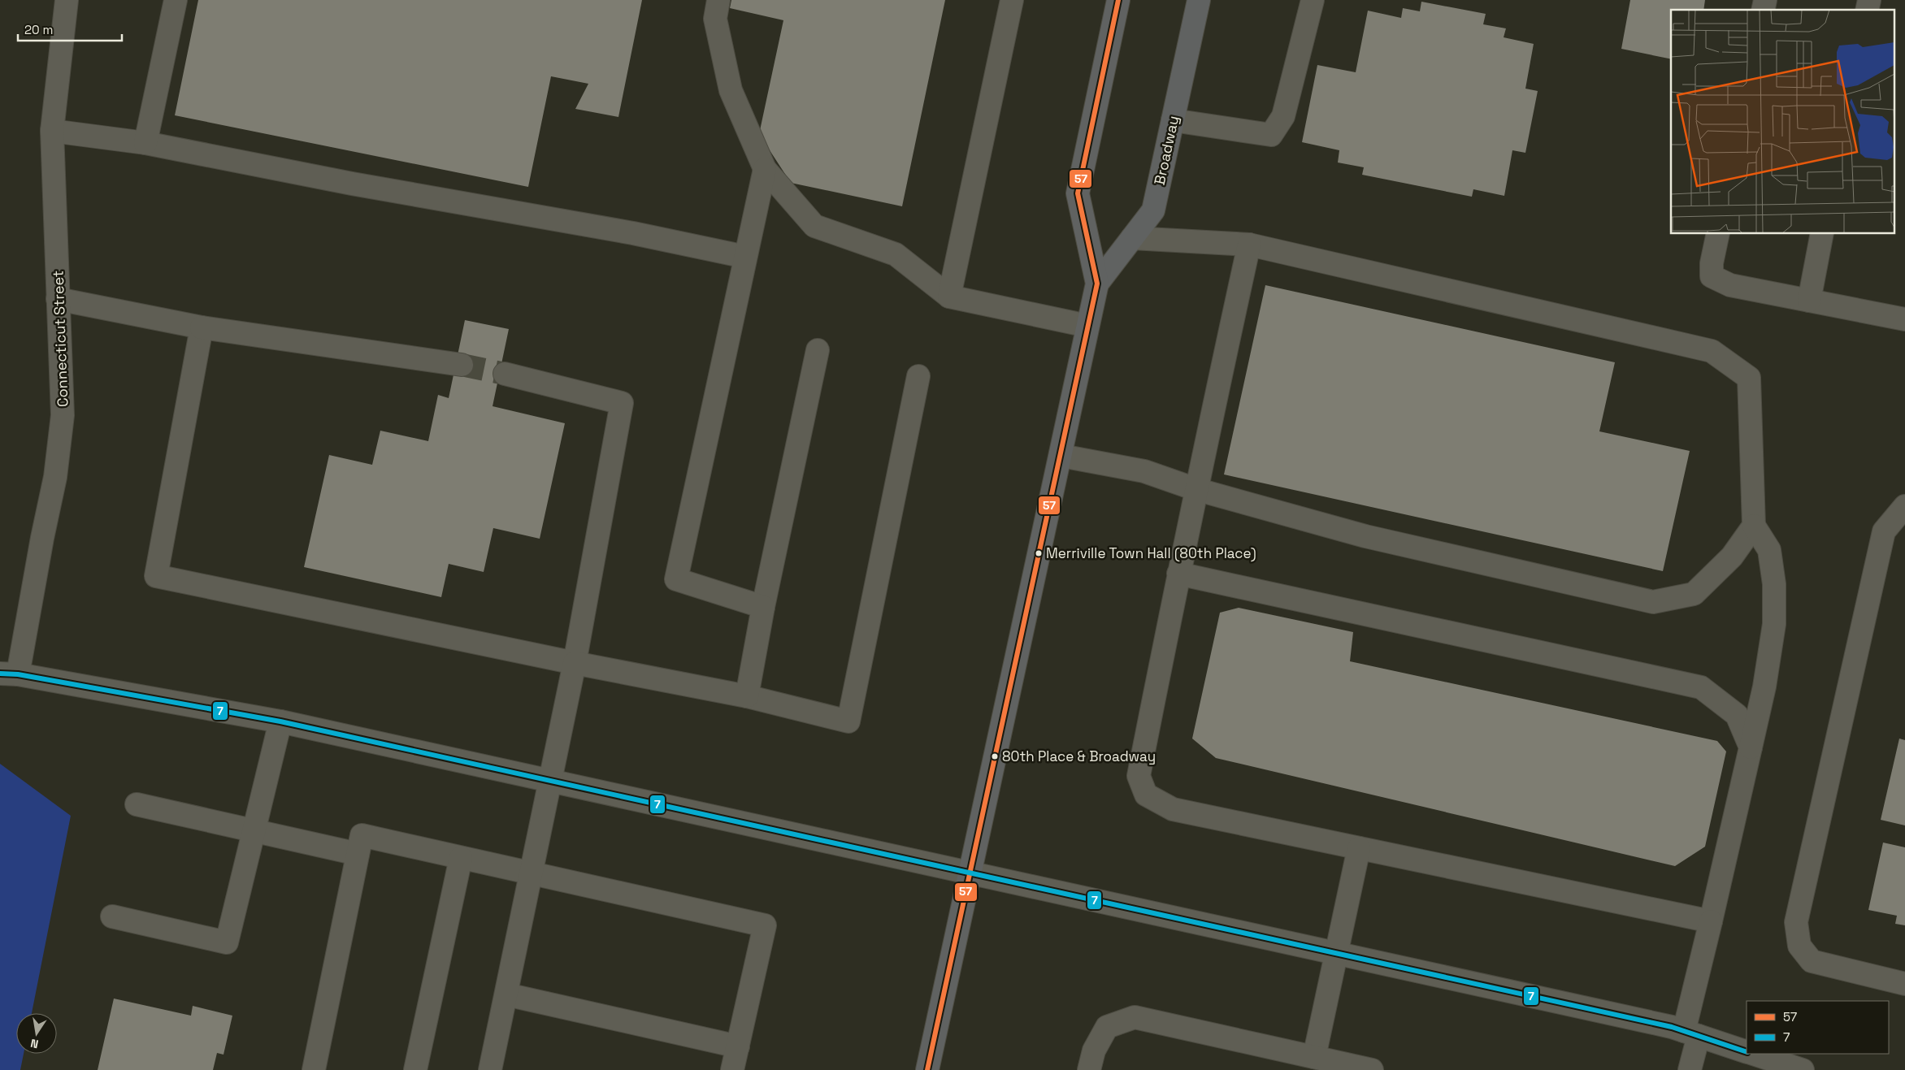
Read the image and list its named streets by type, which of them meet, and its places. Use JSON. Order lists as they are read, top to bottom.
{
  "streets": {
    "main road": ["Broadway"],
    "street": ["Connecticut Street"]
  },
  "places": ["Merriville Town Hall (80th Place)", "80th Place & Broadway"],
  "lines": ["transit line 57", "transit line 7"],
  "legend": ["57", "7"],
  "scale_bar": "20 m",
  "north": "bottom"
}
